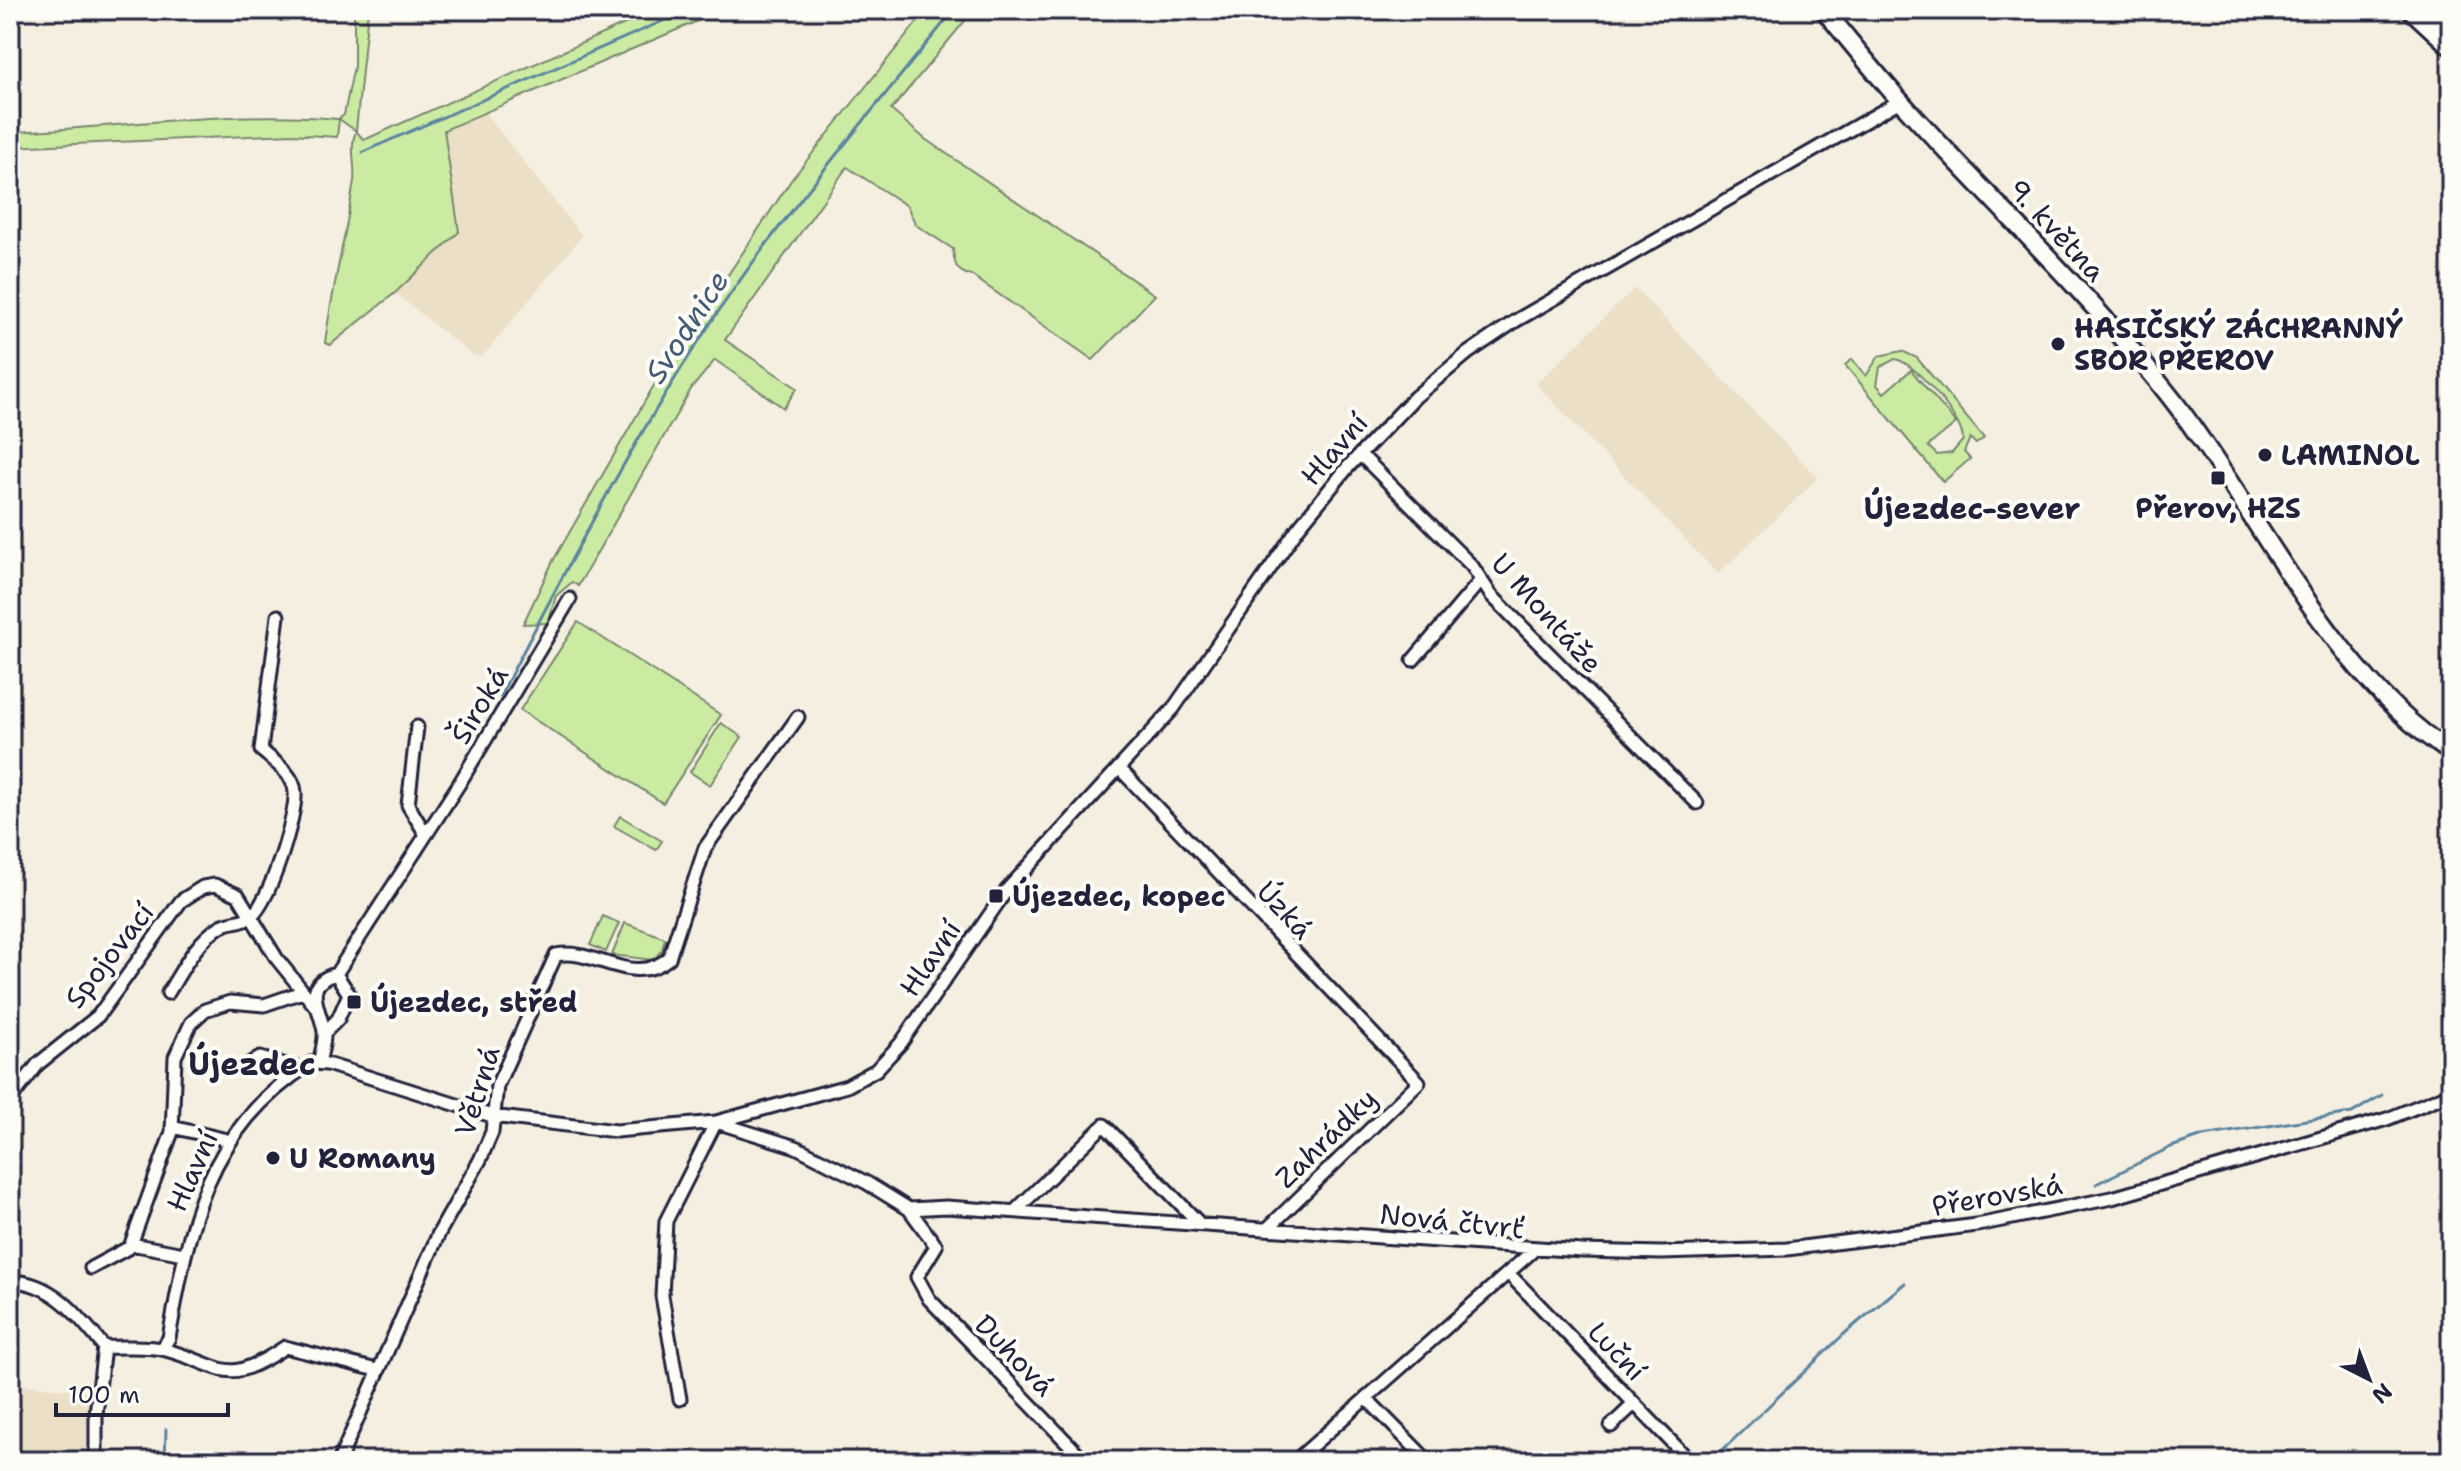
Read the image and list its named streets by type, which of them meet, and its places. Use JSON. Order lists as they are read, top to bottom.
{
  "streets": {
    "street": [
      "9. května",
      "Hlavní",
      "U Montáže",
      "Široká",
      "Úzká",
      "Spojovací",
      "Větrná",
      "Zahrádky",
      "Přerovská",
      "Nová čtvrť",
      "Luční",
      "Duhová"
    ]
  },
  "crossings": [
    ["9. května", "Hlavní"],
    ["Hlavní", "U Montáže"],
    ["Hlavní", "Úzká"],
    ["Hlavní", "Větrná"],
    ["Široká", "Spojovací"],
    ["Úzká", "Zahrádky"],
    ["Zahrádky", "Nová čtvrť"],
    ["Přerovská", "Nová čtvrť"],
    ["Nová čtvrť", "Luční"],
    ["Nová čtvrť", "Duhová"]
  ],
  "districts": ["Újezdec-sever", "Újezdec"],
  "water": ["Svodnice"],
  "places": {
    "other": ["HASIČSKÝ ZÁCHRANNÝ SBOR PŘEROV", "LAMINOL", "U Romany"],
    "transit": ["Přerov, HZS", "Újezdec, kopec", "Újezdec, střed"]
  },
  "scale_bar": "100 m",
  "north": "bottom right"
}
